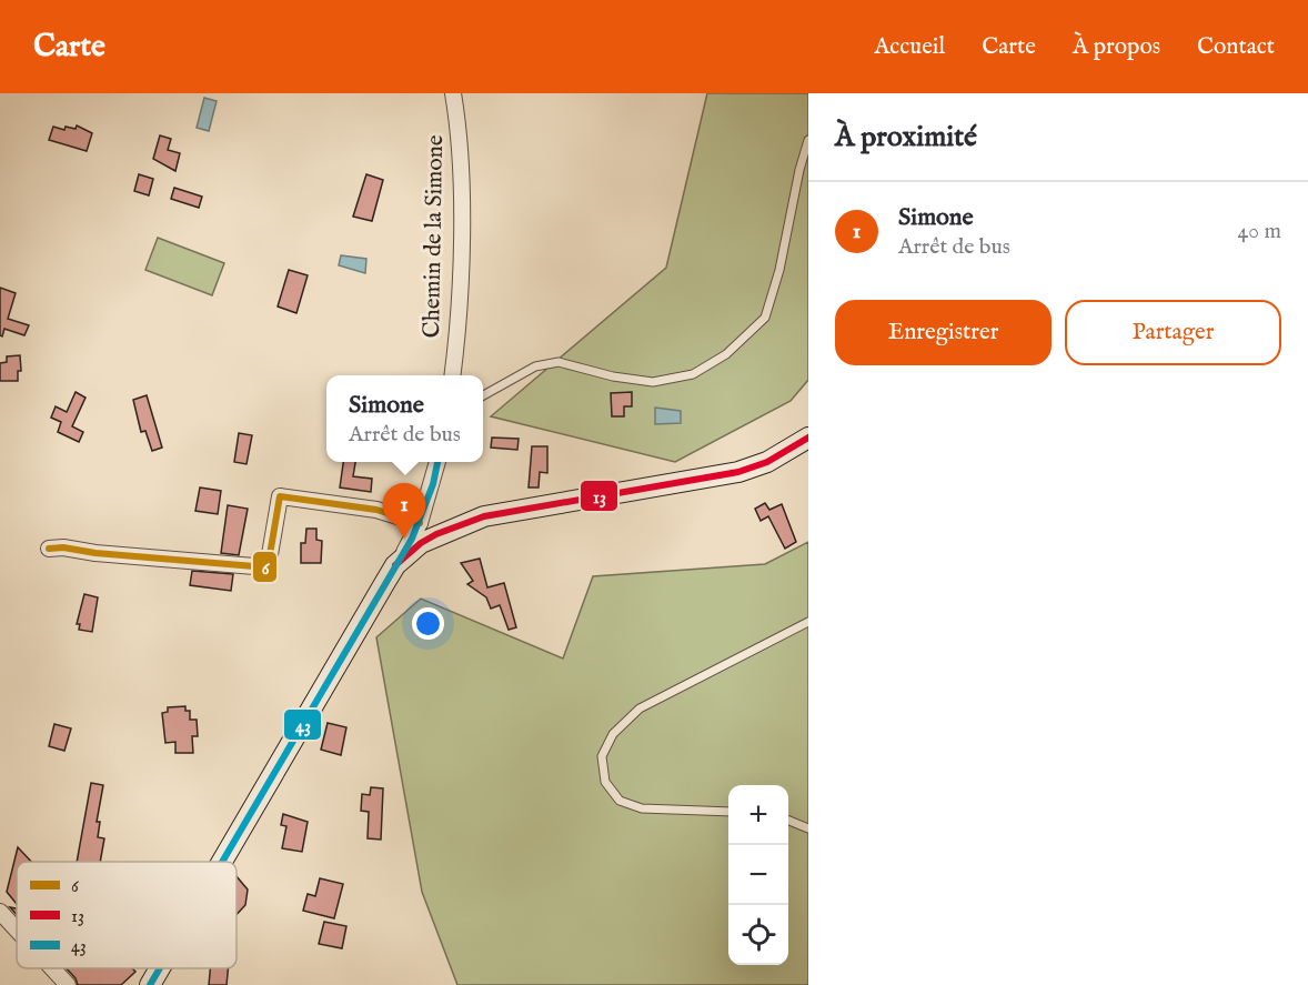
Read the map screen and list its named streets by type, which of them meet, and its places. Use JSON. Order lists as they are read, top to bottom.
{
  "streets": {
    "street": ["Chemin de la Simone"]
  },
  "lines": ["transit line 13", "transit line 43", "transit line 6"],
  "legend": ["6", "13", "43"],
  "page": {
    "header": "Carte",
    "nav": [
      "Accueil",
      "Carte",
      "À propos",
      "Contact"
    ],
    "heading": "À proximité",
    "list": [
      {
        "mark": "1",
        "name": "Simone",
        "note": "Arrêt de bus",
        "value": "40 m"
      }
    ],
    "buttons": ["Enregistrer", "Partager"],
    "popup": ["Simone", "Arrêt de bus"],
    "pins": "1",
    "map_buttons": ["+", "−"]
  }
}
